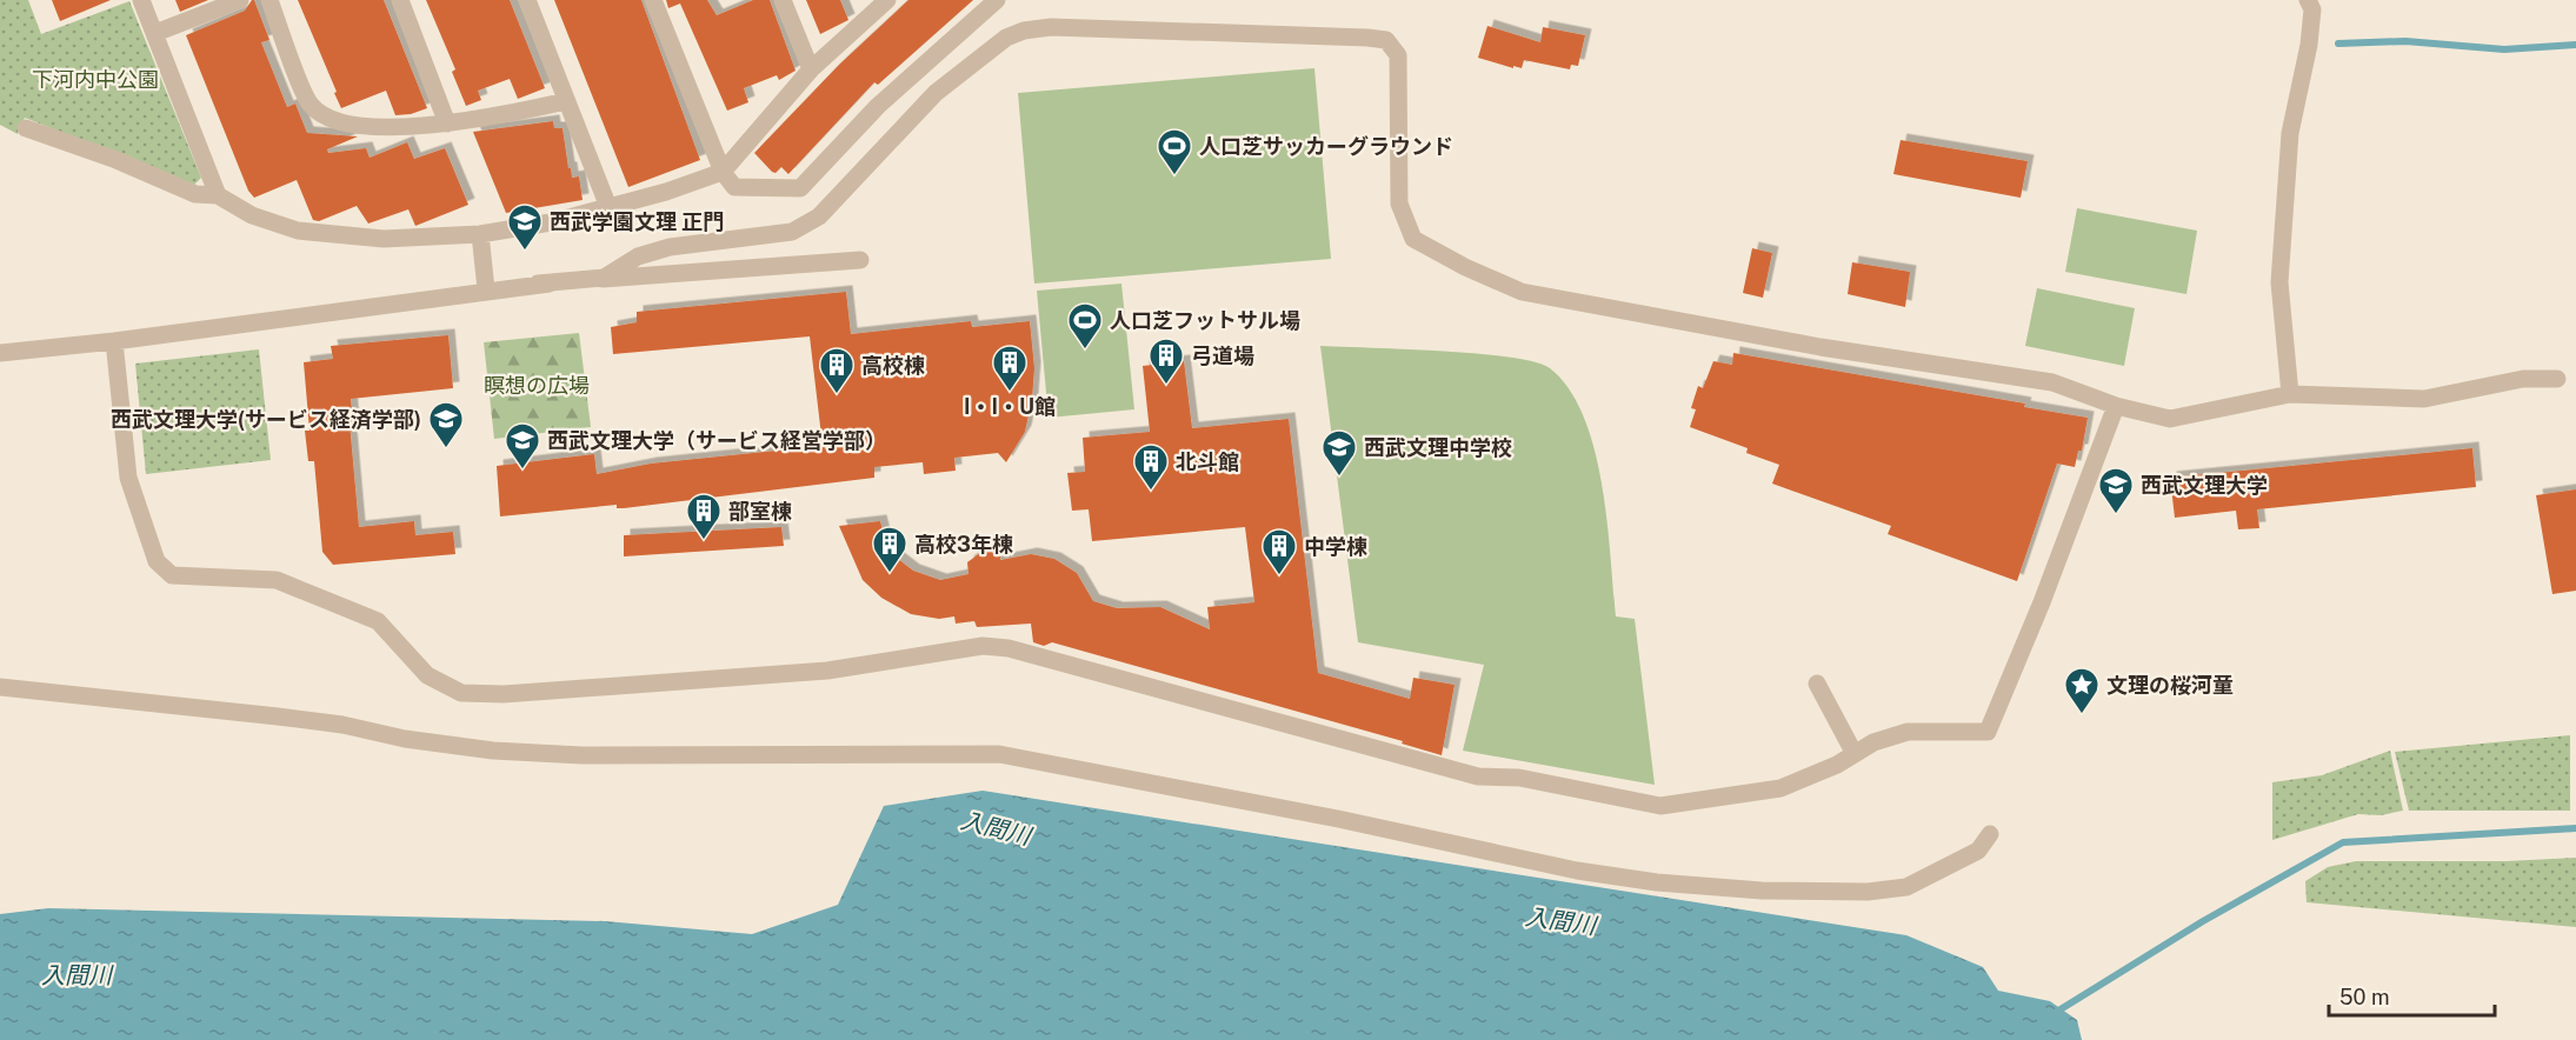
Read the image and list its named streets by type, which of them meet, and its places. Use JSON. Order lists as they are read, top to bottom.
{
  "water": ["入間川"],
  "parks": ["下河内中公園", "瞑想の広場"],
  "places": {
    "sports": ["人口芝サッカーグラウンド", "人口芝フットサル場"],
    "school or university": [
      "西武学園文理 正門",
      "西武文理大学(サービス経済学部)",
      "西武文理大学（サービス経営学部）",
      "西武文理中学校",
      "西武文理大学"
    ],
    "building": [
      "弓道場",
      "I・I・U館",
      "高校棟",
      "北斗館",
      "部室棟",
      "高校3年棟",
      "中学棟"
    ],
    "place": ["文理の桜河童"]
  },
  "scale_bar": "50 m"
}
